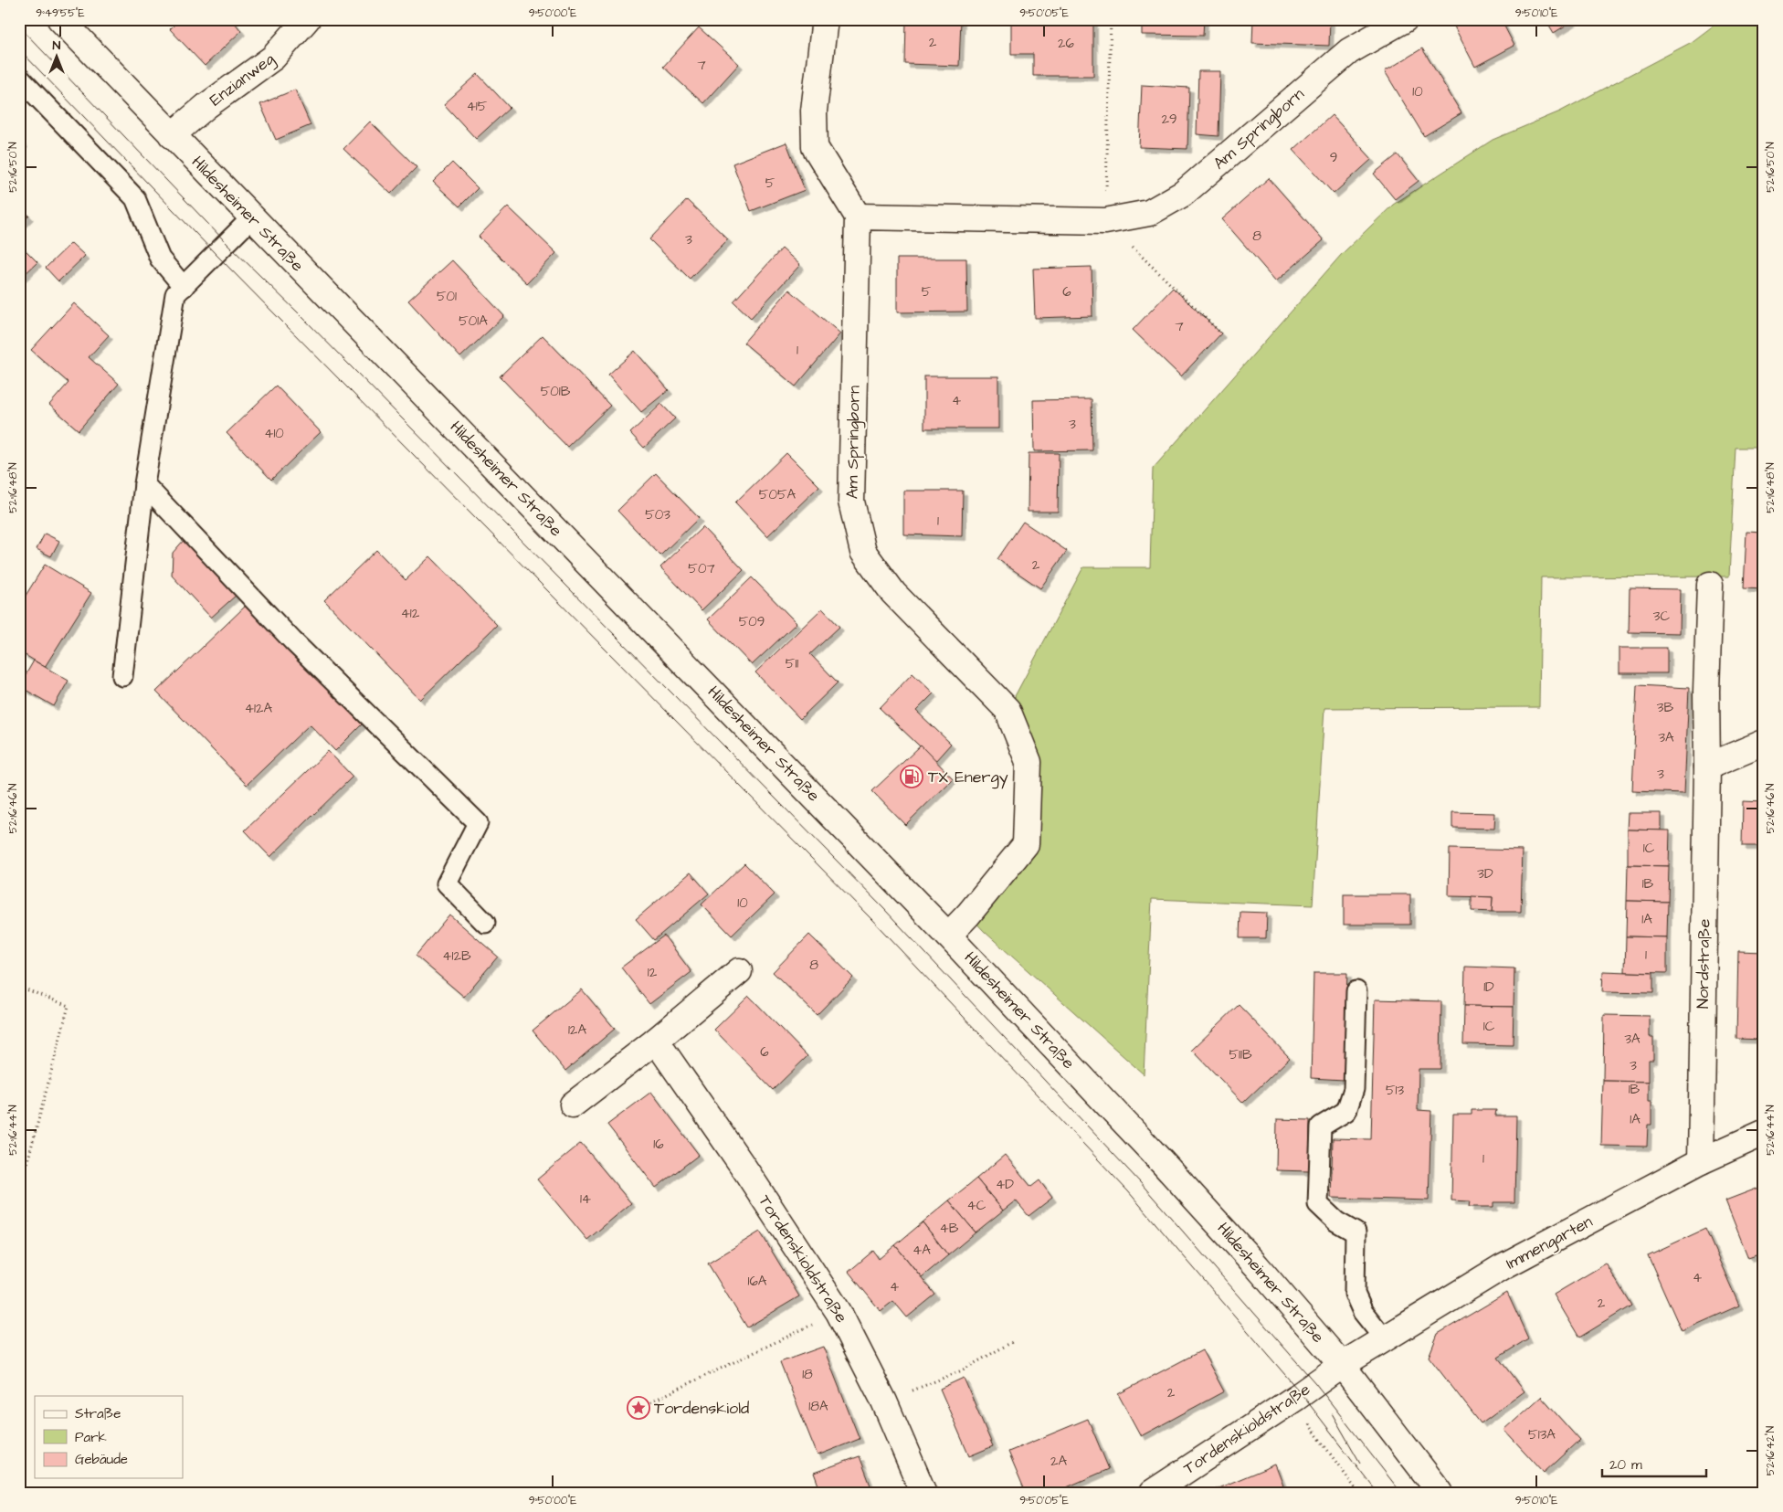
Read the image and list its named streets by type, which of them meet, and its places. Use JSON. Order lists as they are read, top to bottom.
{
  "streets": {
    "street": [
      "Enzianweg",
      "Am Springborn",
      "Hildesheimer Straße",
      "Nordstraße",
      "Immengarten",
      "Tordenskioldstraße"
    ]
  },
  "crossings": [
    ["Enzianweg", "Hildesheimer Straße"],
    ["Am Springborn", "Hildesheimer Straße"],
    ["Hildesheimer Straße", "Immengarten"],
    ["Hildesheimer Straße", "Tordenskioldstraße"],
    ["Nordstraße", "Immengarten"],
    ["Immengarten", "Tordenskioldstraße"]
  ],
  "places": {
    "fuel station": ["TX Energy"],
    "place": ["Tordenskiold"]
  },
  "house_numbers": [
    "2",
    "26",
    "7",
    "10",
    "415",
    "29",
    "9",
    "5",
    "8",
    "3",
    "5",
    "6",
    "501",
    "501A",
    "7",
    "1",
    "501B",
    "4",
    "3",
    "410",
    "505A",
    "503",
    "1",
    "2",
    "507",
    "412",
    "3C",
    "509",
    "511",
    "3B",
    "412A",
    "3A",
    "3",
    "1C",
    "3D",
    "1B",
    "10",
    "1A",
    "1",
    "412B",
    "8",
    "12",
    "1D",
    "1C",
    "12A",
    "3A",
    "6",
    "511B",
    "3",
    "1B",
    "513",
    "1A",
    "16",
    "1",
    "4D",
    "14",
    "4C",
    "4B",
    "4A",
    "4",
    "16A",
    "4",
    "2",
    "18",
    "2",
    "18A",
    "513A",
    "2A"
  ],
  "legend": ["Straße", "Park", "Gebäude"],
  "scale_bar": "20 m",
  "north": "top",
  "coordinates": [
    "9°49'55\"E",
    "9°50'00\"E",
    "9°50'05\"E",
    "9°50'10\"E",
    "52°16'50\"N",
    "52°16'48\"N",
    "52°16'46\"N",
    "52°16'44\"N",
    "52°16'42\"N"
  ]
}
